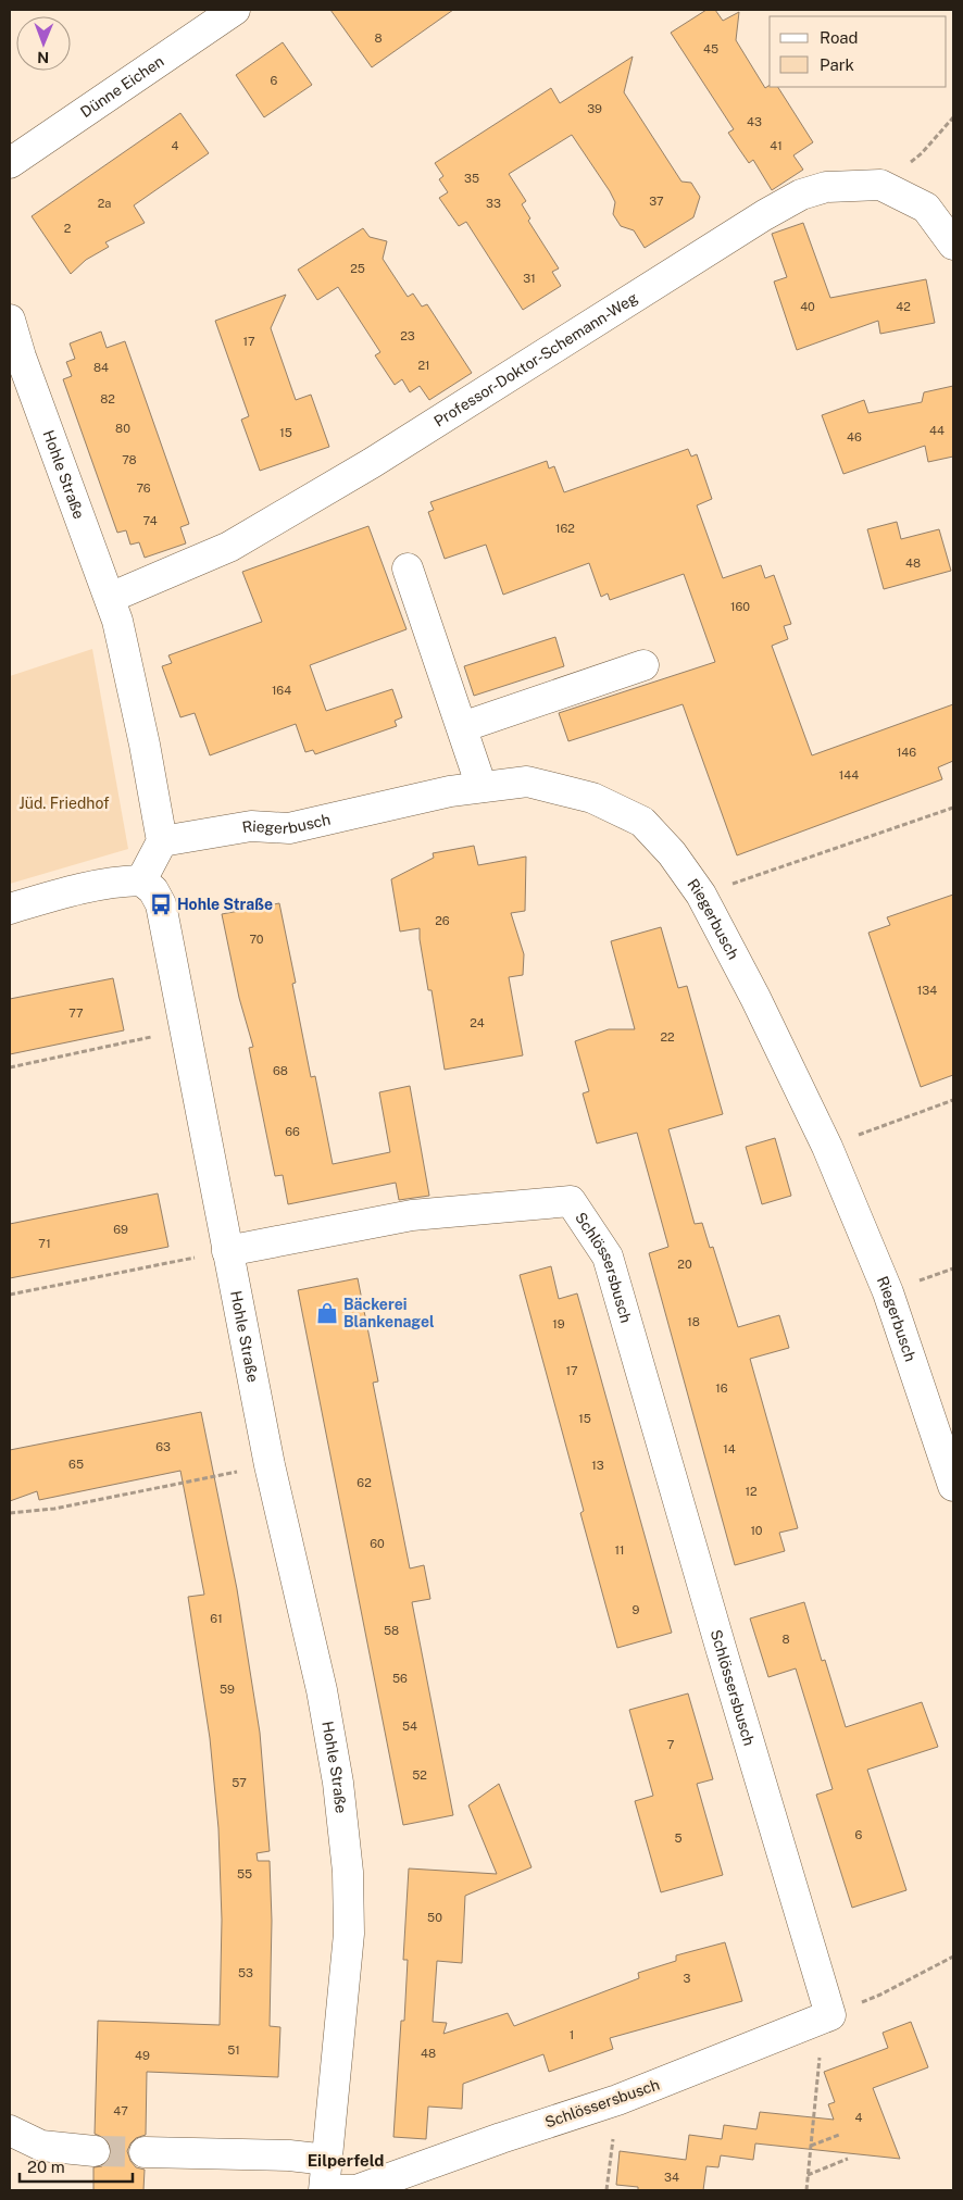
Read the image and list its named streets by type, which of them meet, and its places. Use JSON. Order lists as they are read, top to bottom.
{
  "streets": {
    "street": [
      "Dünne Eichen",
      "Professor-Doktor-Schemann-Weg",
      "Hohle Straße",
      "Riegerbusch",
      "Schlössersbusch"
    ]
  },
  "crossings": [
    ["Professor-Doktor-Schemann-Weg", "Hohle Straße"],
    ["Hohle Straße", "Riegerbusch"],
    ["Hohle Straße", "Schlössersbusch"]
  ],
  "districts": ["Eilperfeld"],
  "parks": ["Jüd. Friedhof"],
  "places": {
    "bus stop": ["Hohle Straße"],
    "shop": ["Bäckerei Blankenagel"]
  },
  "house_numbers": [
    "8",
    "45",
    "6",
    "39",
    "43",
    "4",
    "41",
    "35",
    "37",
    "2a",
    "33",
    "2",
    "25",
    "31",
    "40",
    "42",
    "23",
    "17",
    "21",
    "84",
    "82",
    "80",
    "44",
    "15",
    "46",
    "78",
    "76",
    "74",
    "162",
    "48",
    "160",
    "164",
    "146",
    "144",
    "26",
    "70",
    "134",
    "77",
    "24",
    "22",
    "68",
    "66",
    "69",
    "71",
    "20",
    "18",
    "19",
    "17",
    "16",
    "15",
    "63",
    "14",
    "65",
    "13",
    "62",
    "12",
    "10",
    "60",
    "11",
    "9",
    "61",
    "58",
    "8",
    "56",
    "59",
    "54",
    "7",
    "52",
    "57",
    "6",
    "5",
    "55",
    "50",
    "53",
    "3",
    "1",
    "51",
    "48",
    "49",
    "47",
    "4",
    "34"
  ],
  "legend": ["Road", "Park"],
  "scale_bar": "20 m",
  "north": "bottom"
}
